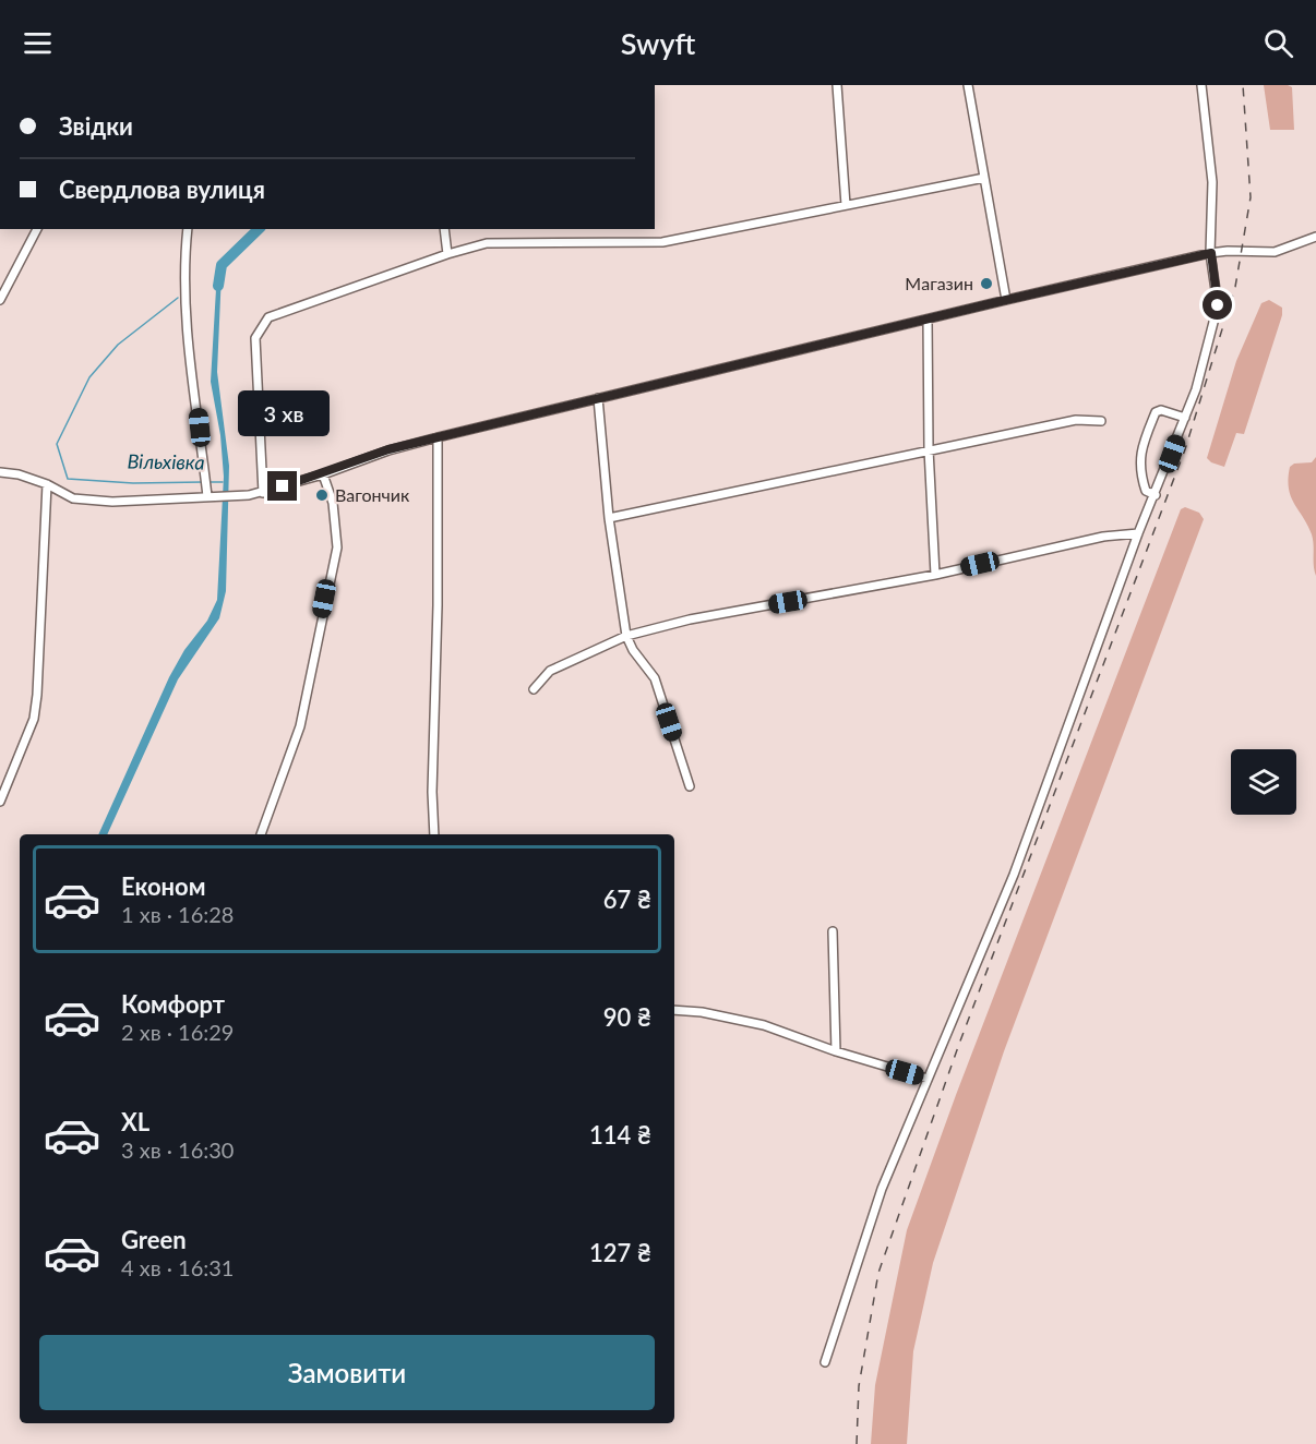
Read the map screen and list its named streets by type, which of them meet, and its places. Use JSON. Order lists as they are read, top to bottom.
{
  "water": ["Вільхівка"],
  "places": ["Mагазин", "Вагончик"],
  "page": {
    "header": "Swyft",
    "banner": ["Звідки", "Свердлова вулиця"],
    "bubble": "3 хв",
    "list": [
      {
        "name": "Економ",
        "note": "1 хв · 16:28",
        "value": "67 ₴"
      },
      {
        "name": "Комфорт",
        "note": "2 хв · 16:29",
        "value": "90 ₴"
      },
      {
        "name": "XL",
        "note": "3 хв · 16:30",
        "value": "114 ₴"
      },
      {
        "name": "Green",
        "note": "4 хв · 16:31",
        "value": "127 ₴"
      }
    ],
    "buttons": "Замовити"
  }
}
